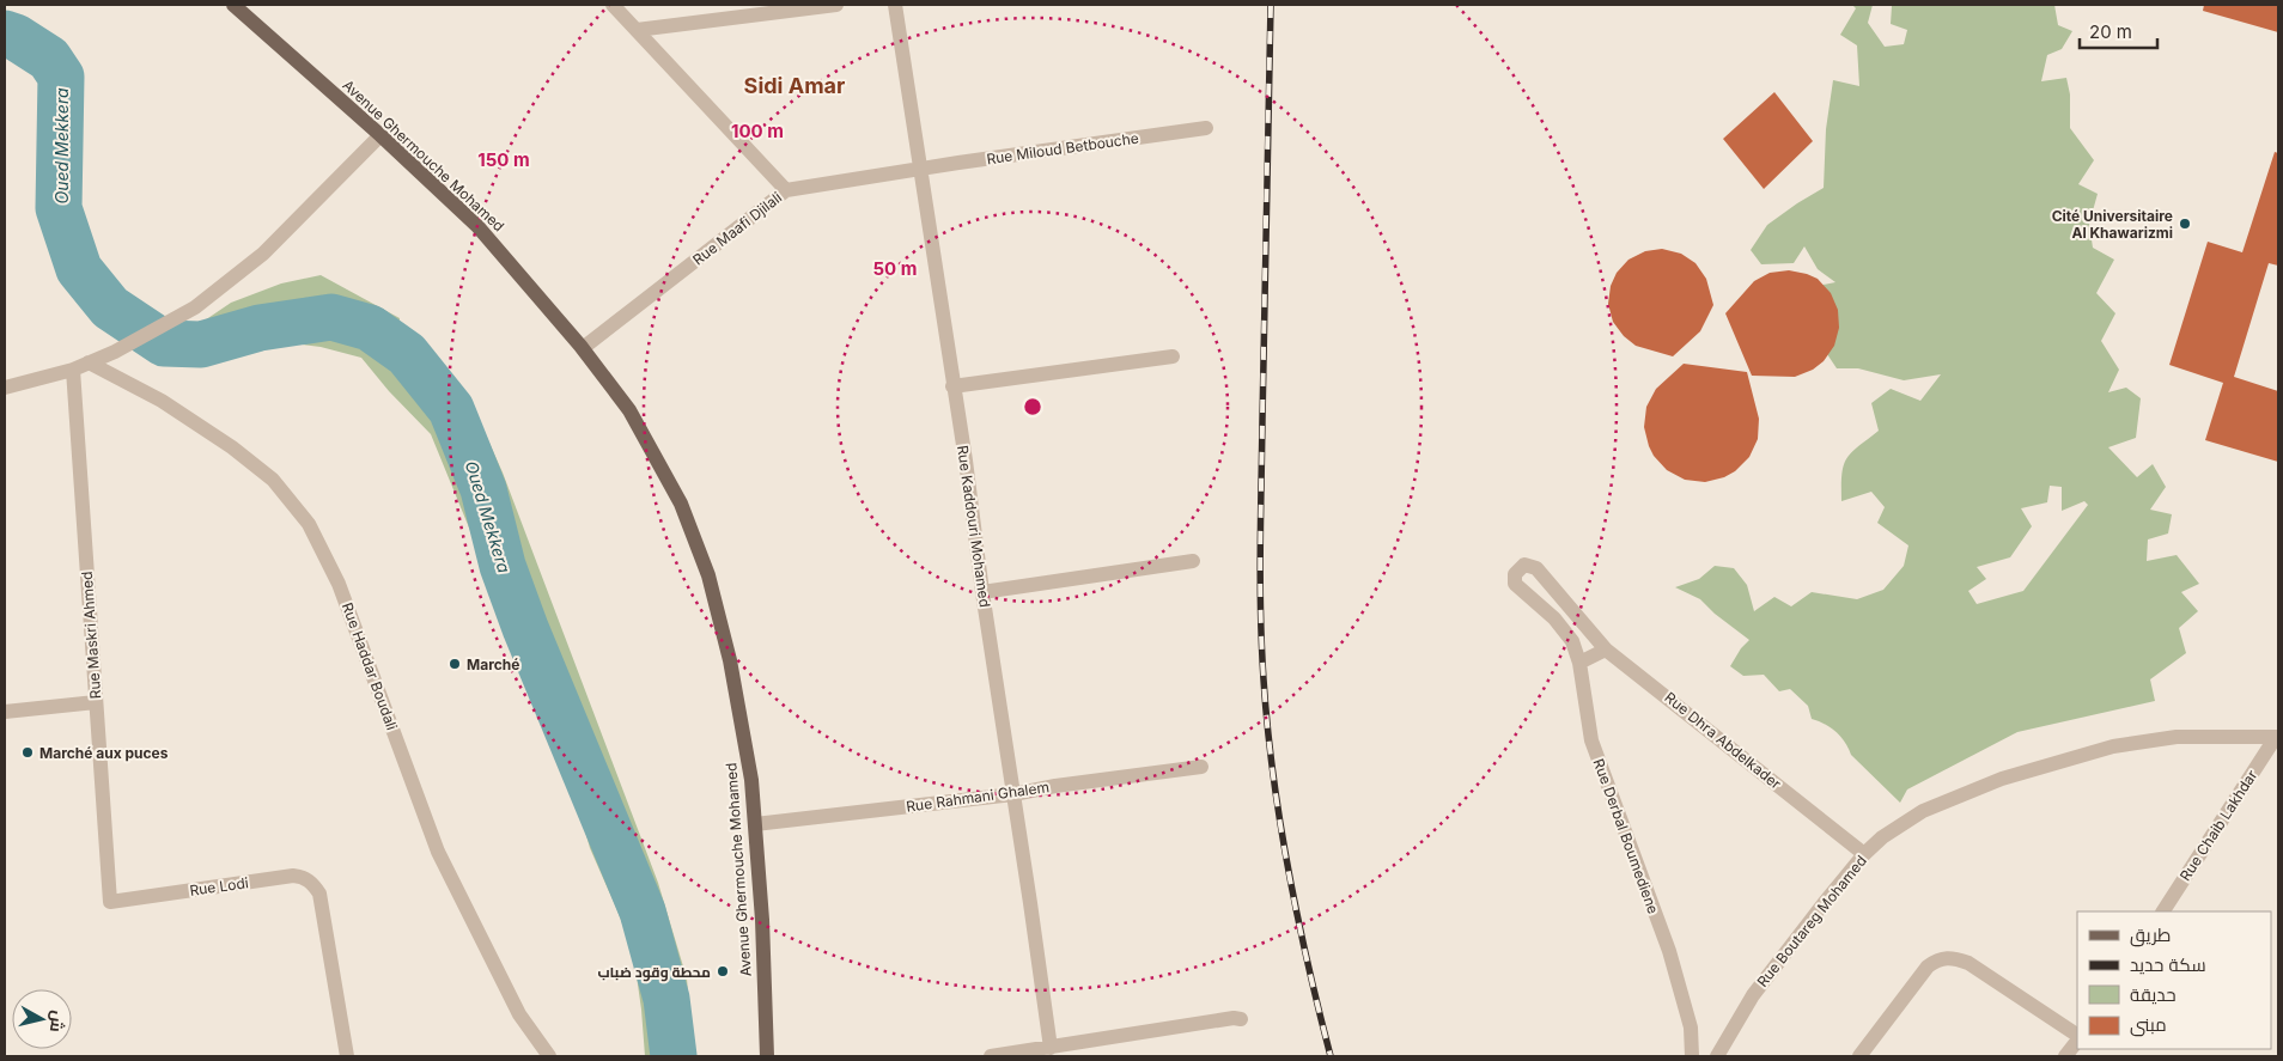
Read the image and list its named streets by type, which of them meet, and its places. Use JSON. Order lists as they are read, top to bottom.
{
  "streets": {
    "main road": ["Avenue Ghermouche Mohamed"],
    "street": [
      "Rue Miloud Betbouche",
      "Rue Maafi Djilali",
      "Rue Kaddouri Mohamed",
      "Rue Maskri Ahmed",
      "Rue Haddar Boudali",
      "Rue Dhra Abdelkader",
      "Rue Rahmani Ghalem",
      "Rue Chaib Lakhdar",
      "Rue Derbal Boumediene",
      "Rue Lodi",
      "Rue Boutareg Mohamed"
    ]
  },
  "crossings": [
    ["Rue Miloud Betbouche", "Rue Maafi Djilali"],
    ["Rue Miloud Betbouche", "Rue Kaddouri Mohamed"],
    ["Avenue Ghermouche Mohamed", "Rue Maafi Djilali"],
    ["Avenue Ghermouche Mohamed", "Rue Rahmani Ghalem"],
    ["Rue Maafi Djilali", "Rue Kaddouri Mohamed"],
    ["Rue Kaddouri Mohamed", "Rue Rahmani Ghalem"],
    ["Rue Maskri Ahmed", "Rue Lodi"],
    ["Rue Dhra Abdelkader", "Rue Derbal Boumediene"],
    ["Rue Dhra Abdelkader", "Rue Boutareg Mohamed"],
    ["Rue Chaib Lakhdar", "Rue Boutareg Mohamed"]
  ],
  "districts": ["Sidi Amar"],
  "water": ["Oued Mekkera"],
  "places": [
    "Cité Universitaire Al Khawarizmi",
    "Marché",
    "Marché aux puces",
    "محطة وقود ضباب"
  ],
  "legend": [
    "طريق",
    "سكة حديد",
    "حديقة",
    "مبنى"
  ],
  "scale_bar": "20 m",
  "north": "right",
  "rings": ["100 m", "150 m", "50 m"]
}
